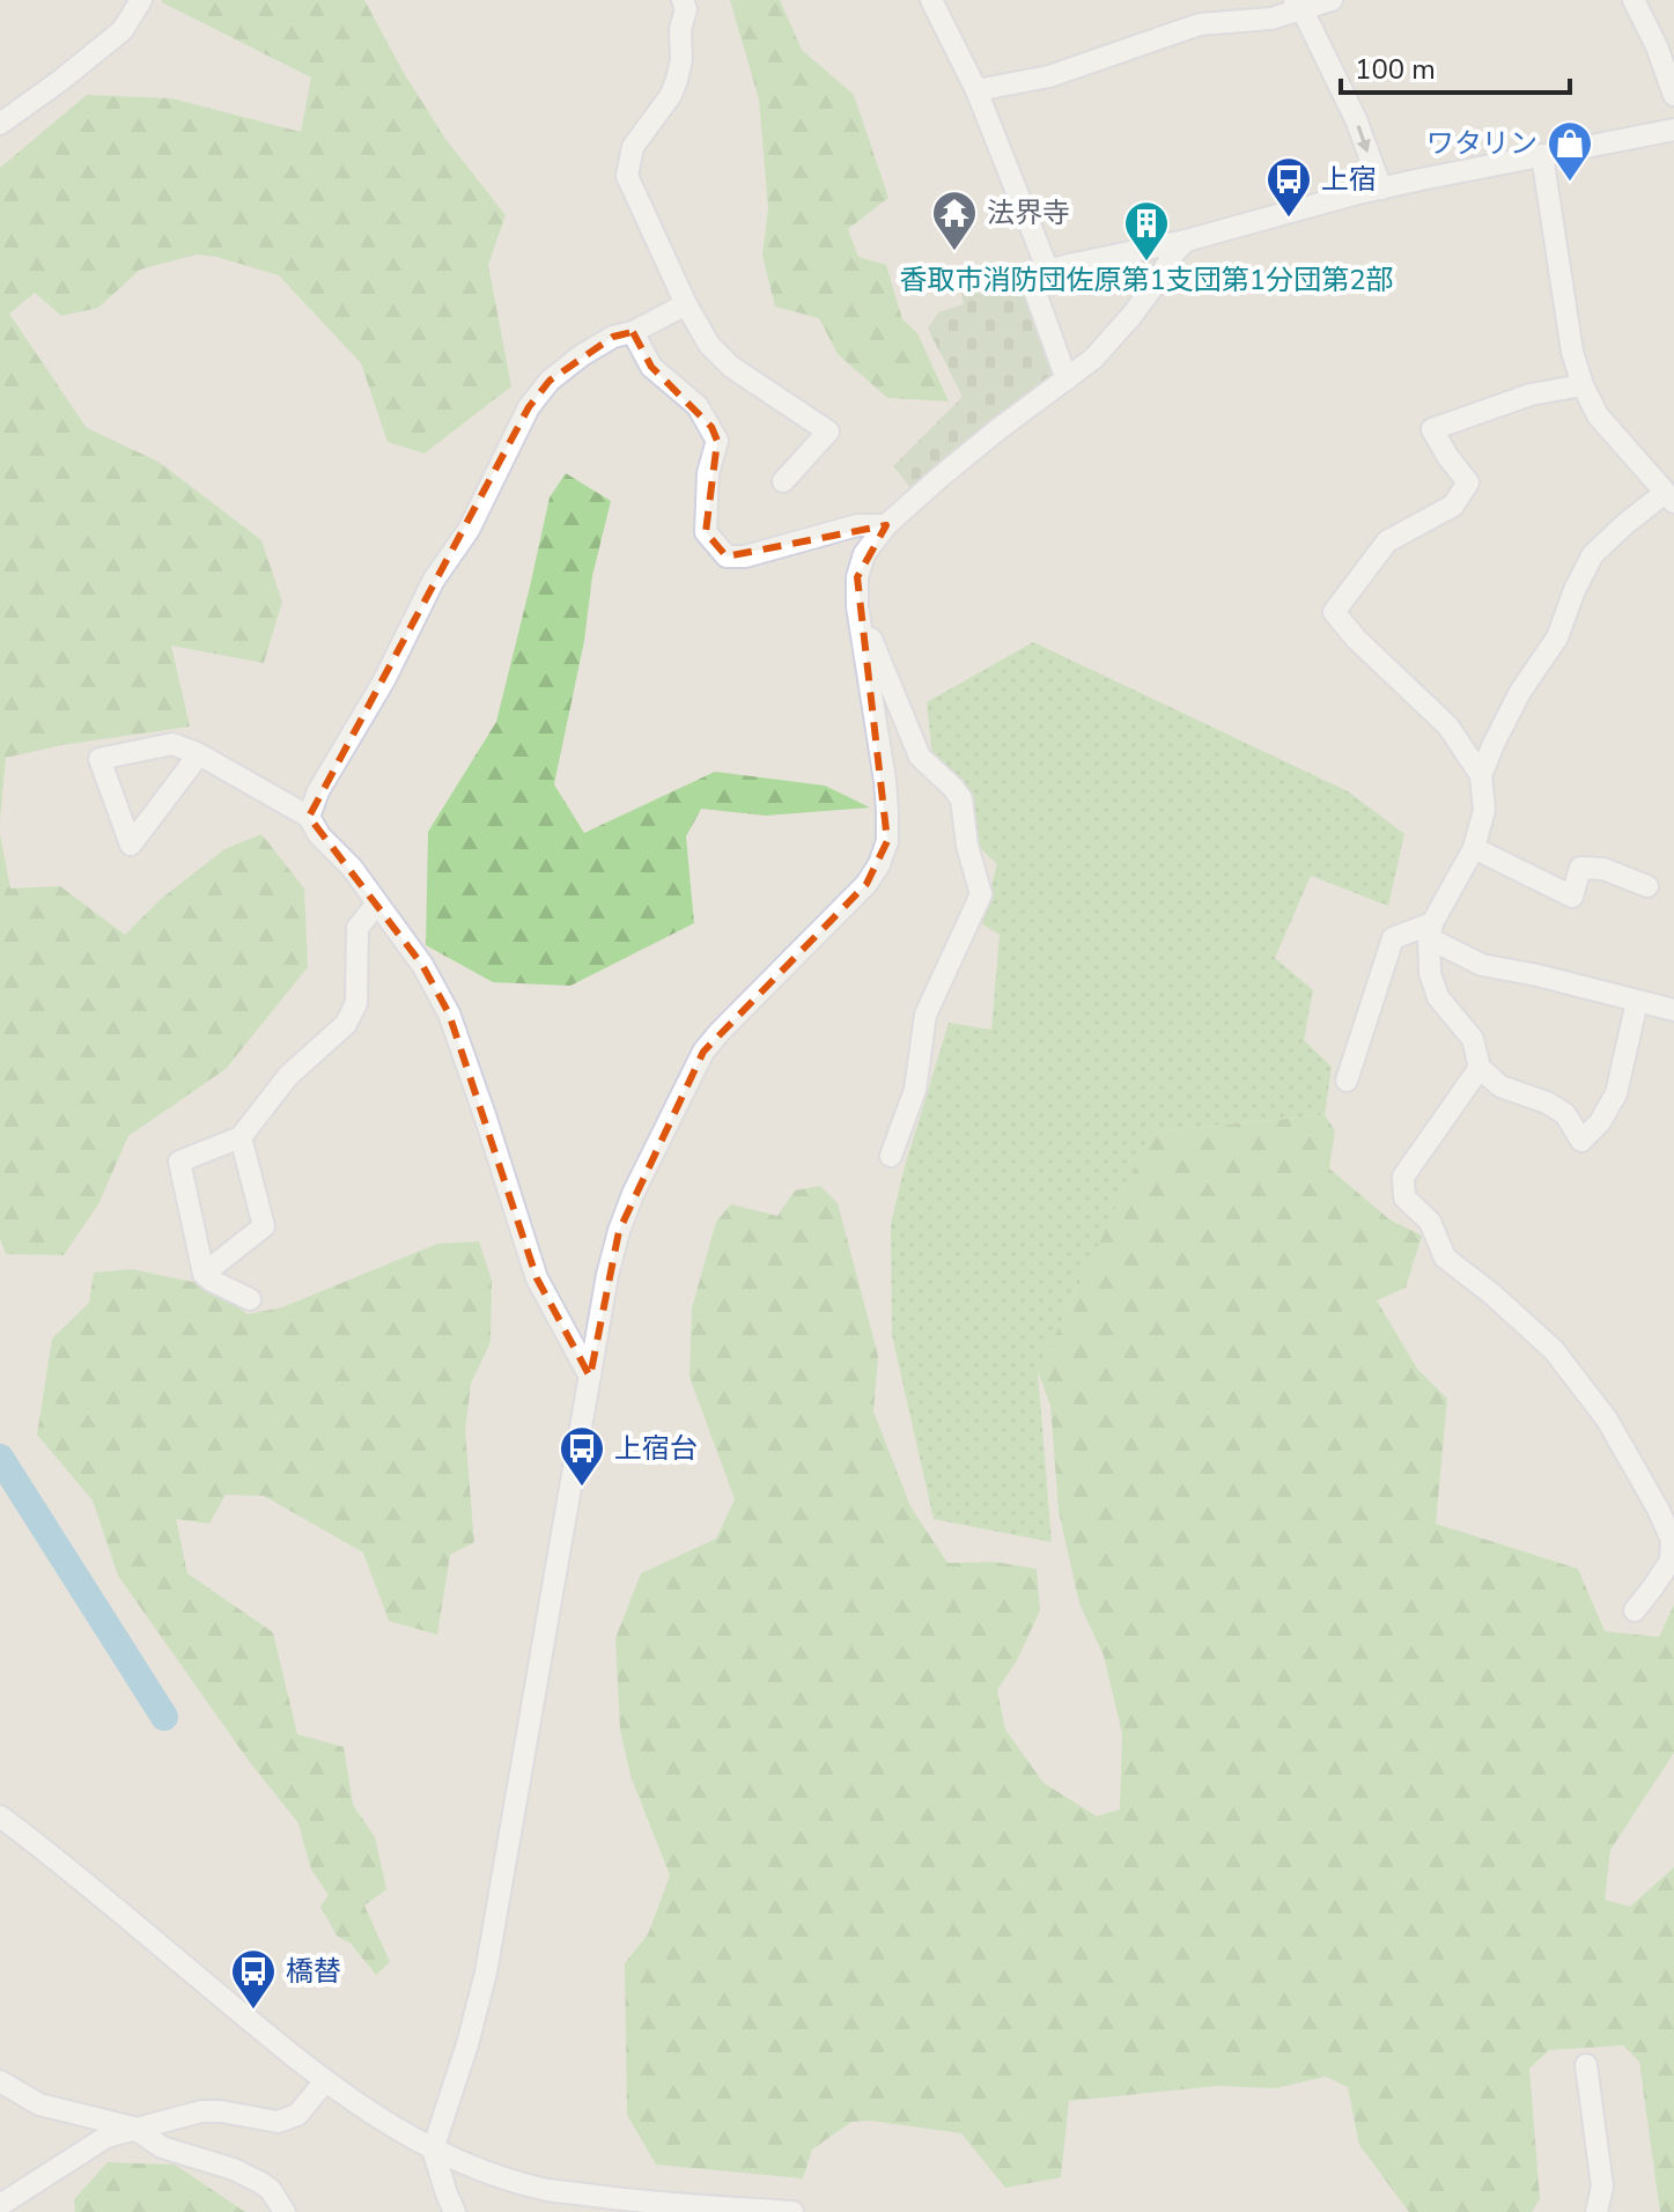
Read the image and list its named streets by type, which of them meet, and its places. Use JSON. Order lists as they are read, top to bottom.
{
  "places": {
    "shop": ["ワタリン"],
    "bus stop": ["上宿", "上宿台", "橋替"],
    "temple": ["法界寺"],
    "building": ["香取市消防団佐原第1支団第1分団第2部"]
  },
  "scale_bar": "100 m"
}
